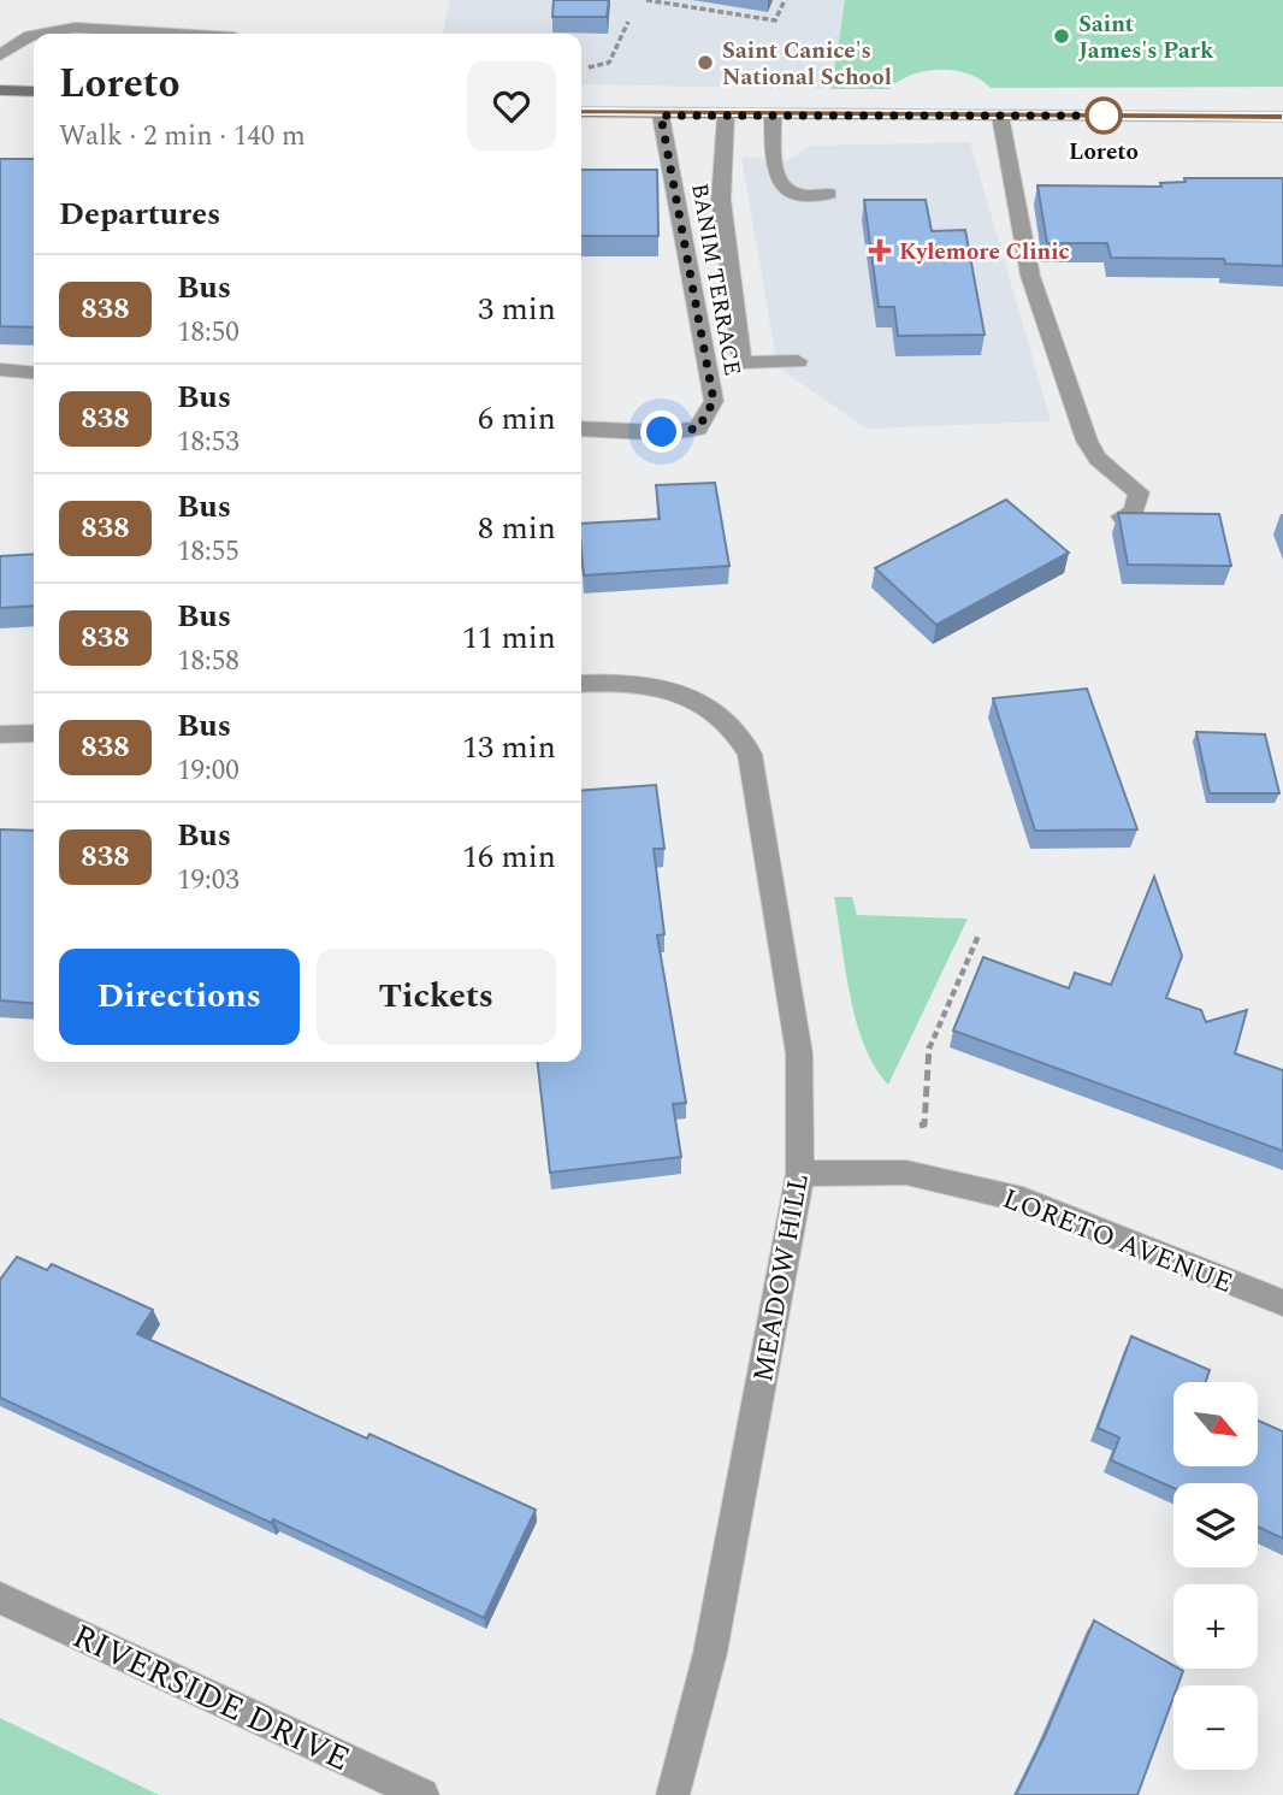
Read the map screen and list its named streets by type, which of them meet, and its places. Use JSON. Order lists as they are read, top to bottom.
{
  "streets": {
    "street": [
      "BANIM TERRACE",
      "LORETO AVENUE",
      "MEADOW HILL",
      "RIVERSIDE DRIVE"
    ]
  },
  "crossings": [
    ["LORETO AVENUE", "MEADOW HILL"]
  ],
  "places": {
    "other": ["Saint James's Park", "Saint Canice's National School", "Loreto"],
    "health": ["Kylemore Clinic"]
  },
  "lines": ["bus line 838"],
  "north": "bottom right",
  "page": {
    "heading": [
      ["Loreto", "Walk · 2 min · 140 m"],
      "Departures"
    ],
    "list": [
      {
        "mark": "838",
        "name": "Bus",
        "note": "18:50",
        "value": "3 min"
      },
      {
        "mark": "838",
        "name": "Bus",
        "note": "18:53",
        "value": "6 min"
      },
      {
        "mark": "838",
        "name": "Bus",
        "note": "18:55",
        "value": "8 min"
      },
      {
        "mark": "838",
        "name": "Bus",
        "note": "18:58",
        "value": "11 min"
      },
      {
        "mark": "838",
        "name": "Bus",
        "note": "19:00",
        "value": "13 min"
      },
      {
        "mark": "838",
        "name": "Bus",
        "note": "19:03",
        "value": "16 min"
      }
    ],
    "buttons": ["Directions", "Tickets"],
    "map_buttons": ["+", "−"]
  }
}
